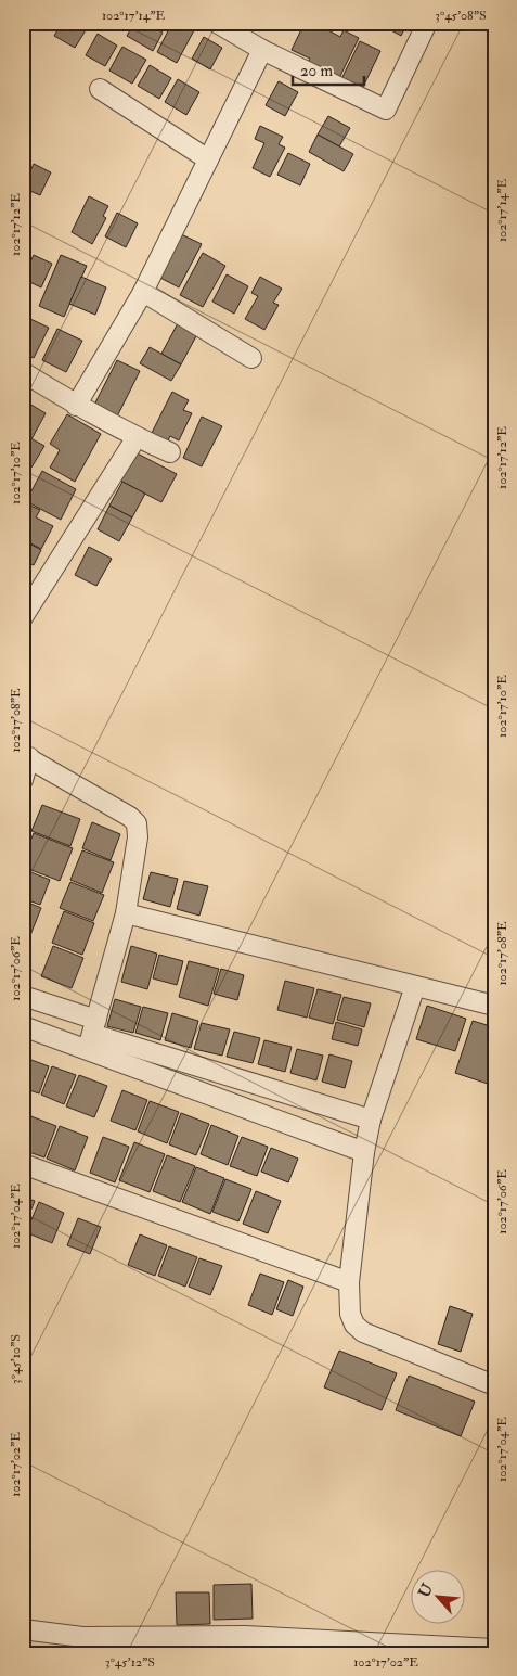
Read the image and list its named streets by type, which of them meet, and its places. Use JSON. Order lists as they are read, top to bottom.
{
  "scale_bar": "20 m",
  "north": "top left",
  "coordinates": [
    "102°17'14\"E",
    "3°45'08\"S",
    "102°17'12\"E",
    "102°17'10\"E",
    "102°17'08\"E",
    "102°17'06\"E",
    "102°17'04\"E",
    "3°45'10\"S",
    "102°17'02\"E",
    "3°45'12\"S"
  ]
}
